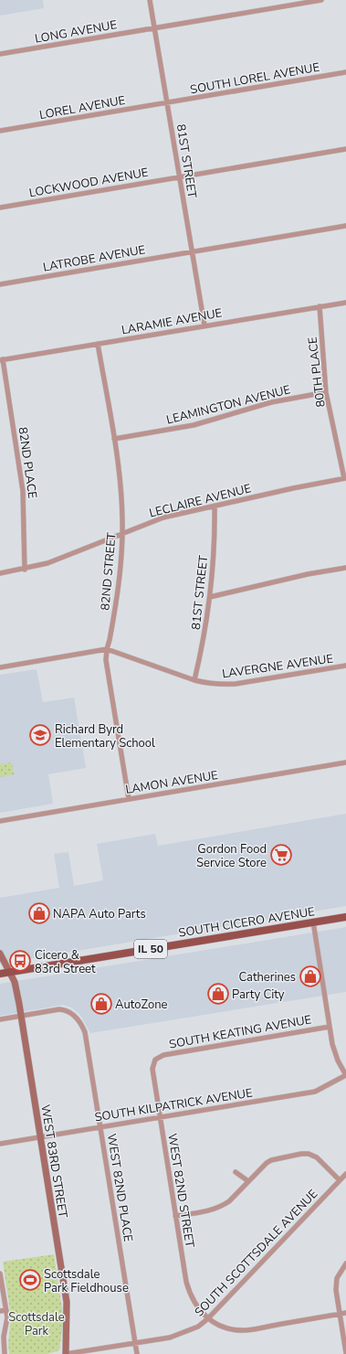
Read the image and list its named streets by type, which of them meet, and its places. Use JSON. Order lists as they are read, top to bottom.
{
  "streets": {
    "main road": ["SOUTH CICERO AVENUE", "IL 50"],
    "street": [
      "LONG AVENUE",
      "SOUTH LOREL AVENUE",
      "LOREL AVENUE",
      "81ST STREET",
      "LOCKWOOD AVENUE",
      "LATROBE AVENUE",
      "LARAMIE AVENUE",
      "80TH PLACE",
      "LEAMINGTON AVENUE",
      "82ND PLACE",
      "LECLAIRE AVENUE",
      "82ND STREET",
      "LAVERGNE AVENUE",
      "LAMON AVENUE",
      "SOUTH KEATING AVENUE",
      "SOUTH KILPATRICK AVENUE",
      "WEST 83RD STREET",
      "WEST 82ND PLACE",
      "WEST 82ND STREET",
      "SOUTH SCOTTSDALE AVENUE"
    ]
  },
  "crossings": [
    ["LONG AVENUE", "81ST STREET"],
    ["SOUTH LOREL AVENUE", "LOREL AVENUE"],
    ["SOUTH LOREL AVENUE", "81ST STREET"],
    ["LOREL AVENUE", "81ST STREET"],
    ["81ST STREET", "LOCKWOOD AVENUE"],
    ["81ST STREET", "LATROBE AVENUE"],
    ["81ST STREET", "LARAMIE AVENUE"],
    ["81ST STREET", "LECLAIRE AVENUE"],
    ["81ST STREET", "LAVERGNE AVENUE"],
    ["LARAMIE AVENUE", "80TH PLACE"],
    ["LARAMIE AVENUE", "82ND PLACE"],
    ["LARAMIE AVENUE", "82ND STREET"],
    ["80TH PLACE", "LEAMINGTON AVENUE"],
    ["80TH PLACE", "LECLAIRE AVENUE"],
    ["LEAMINGTON AVENUE", "82ND STREET"],
    ["82ND PLACE", "LECLAIRE AVENUE"],
    ["LECLAIRE AVENUE", "82ND STREET"],
    ["82ND STREET", "LAVERGNE AVENUE"],
    ["82ND STREET", "LAMON AVENUE"],
    ["SOUTH CICERO AVENUE", "WEST 83RD STREET"],
    ["SOUTH KEATING AVENUE", "WEST 82ND STREET"],
    ["SOUTH KILPATRICK AVENUE", "WEST 83RD STREET"],
    ["SOUTH KILPATRICK AVENUE", "WEST 82ND PLACE"],
    ["SOUTH KILPATRICK AVENUE", "WEST 82ND STREET"],
    ["WEST 83RD STREET", "WEST 82ND PLACE"],
    ["WEST 83RD STREET", "SOUTH SCOTTSDALE AVENUE"],
    ["WEST 82ND PLACE", "SOUTH SCOTTSDALE AVENUE"],
    ["WEST 82ND STREET", "SOUTH SCOTTSDALE AVENUE"]
  ],
  "parks": ["Scottsdale Park"],
  "places": {
    "school or university": ["Richard Byrd Elementary School"],
    "supermarket": ["Gordon Food Service Store"],
    "shop": [
      "NAPA Auto Parts",
      "Catherines",
      "Party City",
      "AutoZone"
    ],
    "bus stop": ["Cicero & 83rd Street"],
    "sports": ["Scottsdale Park Fieldhouse"]
  }
}
